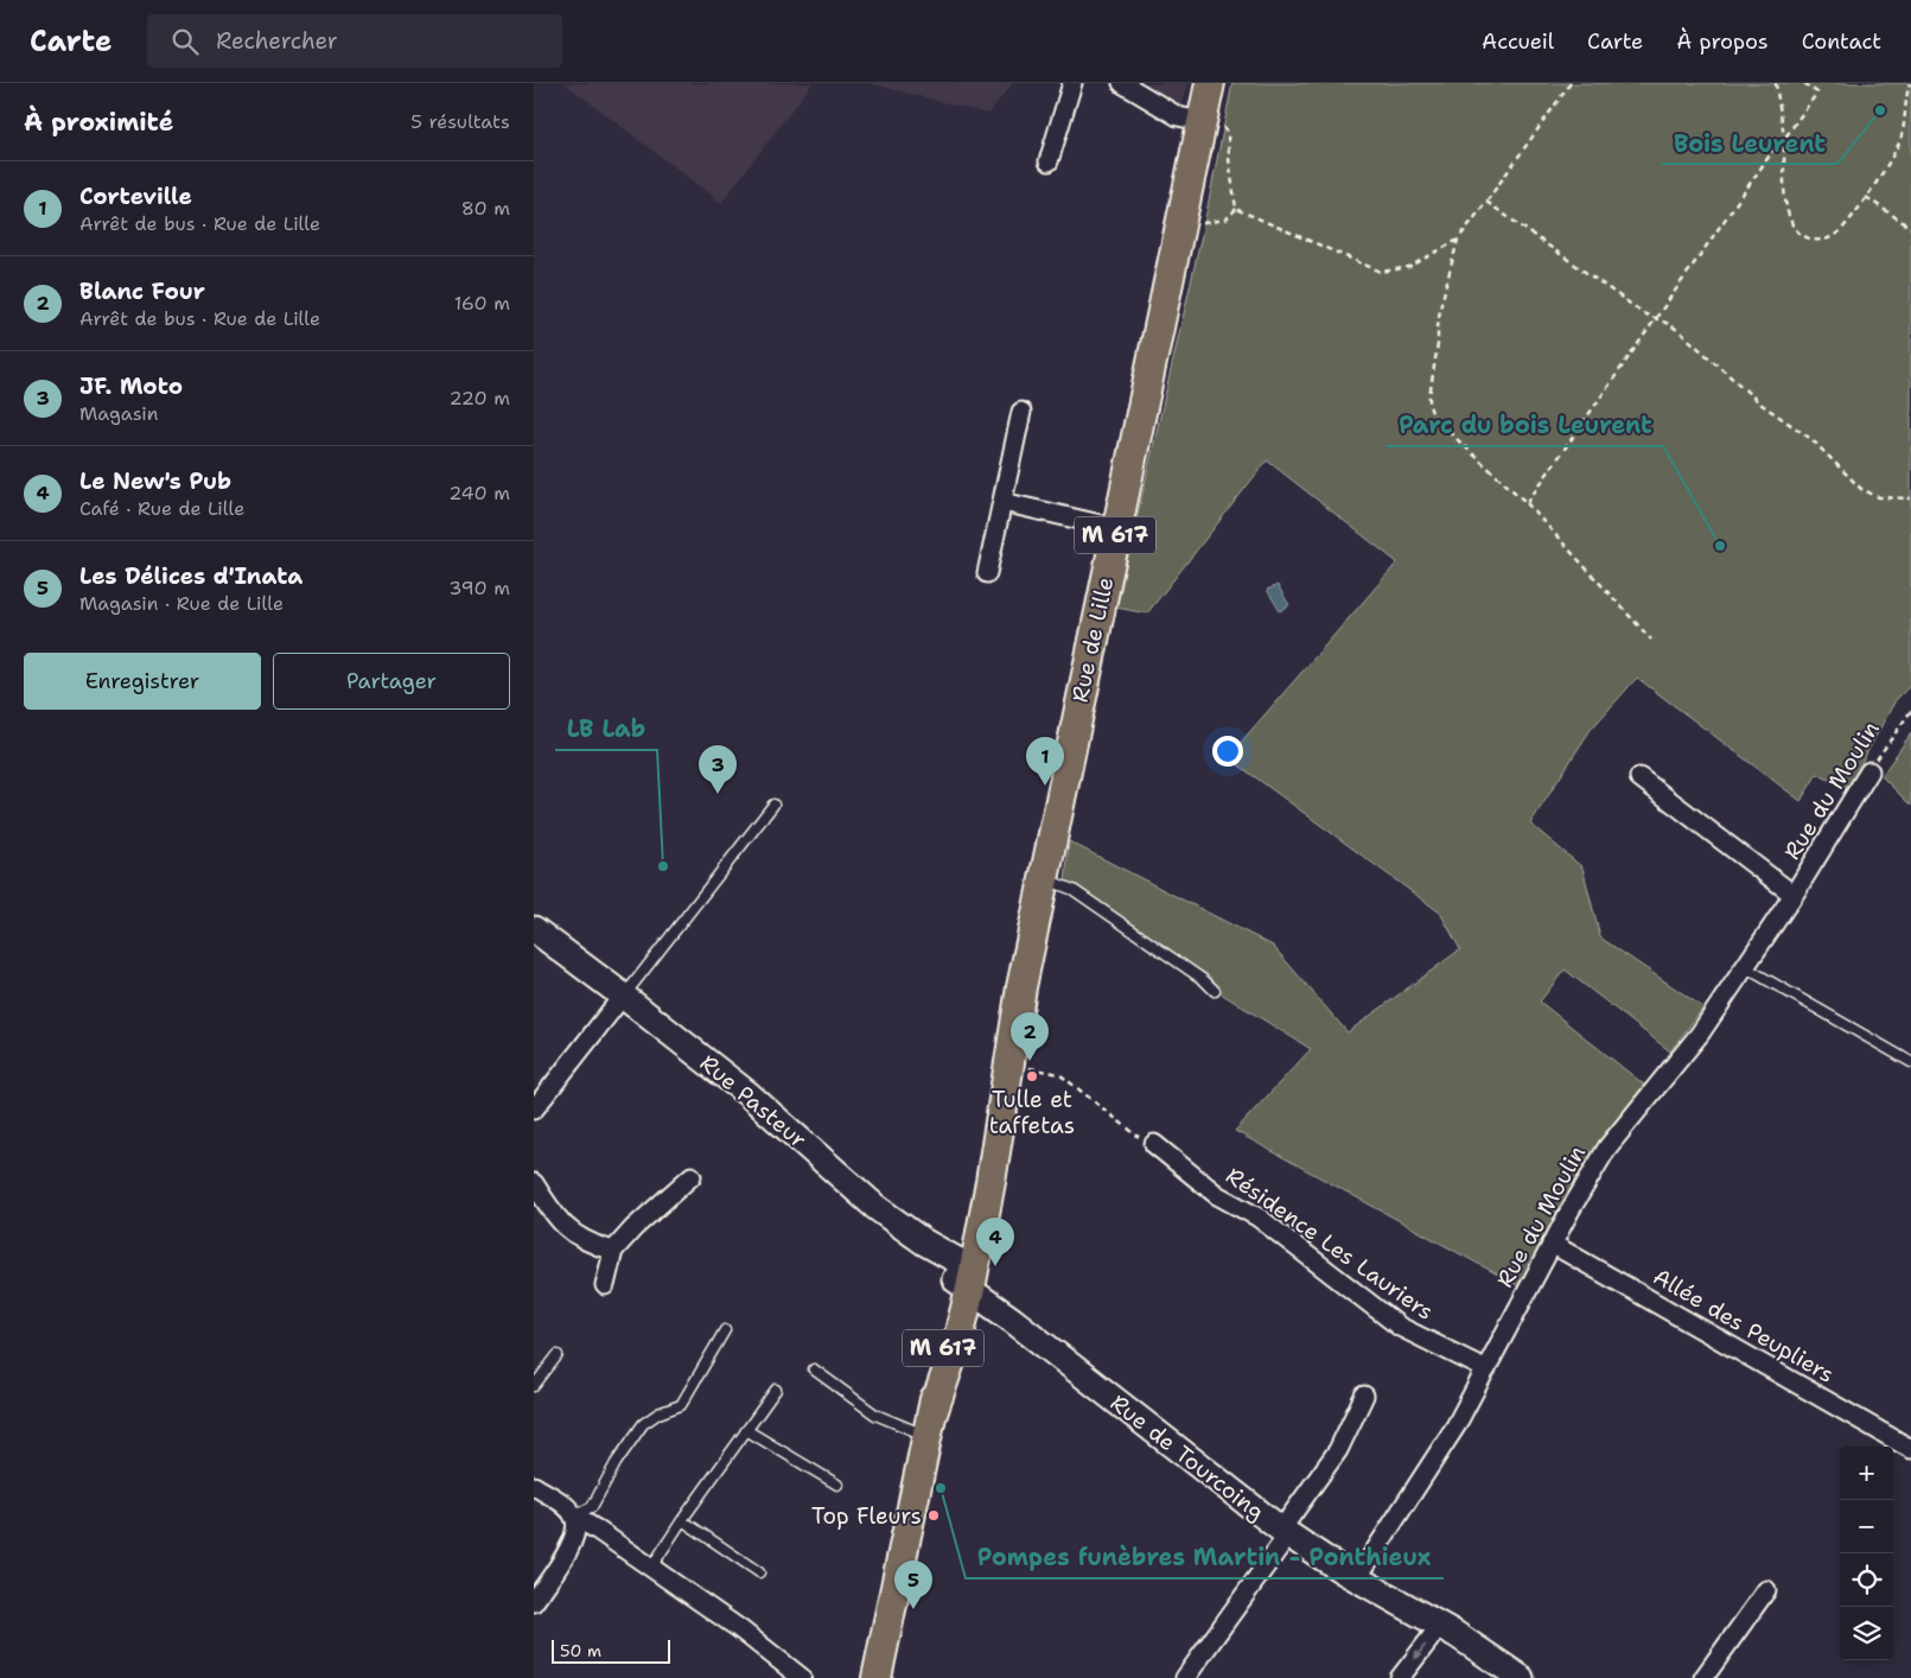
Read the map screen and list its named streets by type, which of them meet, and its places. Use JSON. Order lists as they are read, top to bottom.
{
  "streets": {
    "main road": [
      "M 617",
      "Rue de Lille",
      "Rue Pasteur",
      "Rue de Tourcoing"
    ],
    "street": ["Rue du Moulin", "Résidence Les Lauriers", "Allée des Peupliers"]
  },
  "crossings": [
    ["Rue de Lille", "Rue Pasteur"],
    ["Rue de Lille", "Rue de Tourcoing"],
    ["Rue du Moulin", "Résidence Les Lauriers"],
    ["Rue du Moulin", "Allée des Peupliers"],
    ["Rue du Moulin", "Rue de Tourcoing"],
    ["Rue Pasteur", "Rue de Tourcoing"]
  ],
  "places": [
    "Bois Leurent",
    "Parc du bois Leurent",
    "LB Lab",
    "Tulle et taffetas",
    "Pompes funèbres Martin - Ponthieux",
    "Top Fleurs"
  ],
  "scale_bar": "50 m",
  "page": {
    "header": "Carte",
    "search": "Rechercher",
    "nav": [
      "Accueil",
      "Carte",
      "À propos",
      "Contact"
    ],
    "heading": ["À proximité", "5 résultats"],
    "list": [
      {
        "mark": "1",
        "name": "Corteville",
        "note": "Arrêt de bus · Rue de Lille",
        "value": "80 m"
      },
      {
        "mark": "2",
        "name": "Blanc Four",
        "note": "Arrêt de bus · Rue de Lille",
        "value": "160 m"
      },
      {
        "mark": "3",
        "name": "JF. Moto",
        "note": "Magasin",
        "value": "220 m"
      },
      {
        "mark": "4",
        "name": "Le New's Pub",
        "note": "Café · Rue de Lille",
        "value": "240 m"
      },
      {
        "mark": "5",
        "name": "Les Délices d'Inata",
        "note": "Magasin · Rue de Lille",
        "value": "390 m"
      }
    ],
    "buttons": ["Enregistrer", "Partager"],
    "pins": [
      "1",
      "3",
      "2",
      "4",
      "5"
    ],
    "map_buttons": ["+", "−"],
    "scale": "50 m"
  }
}
